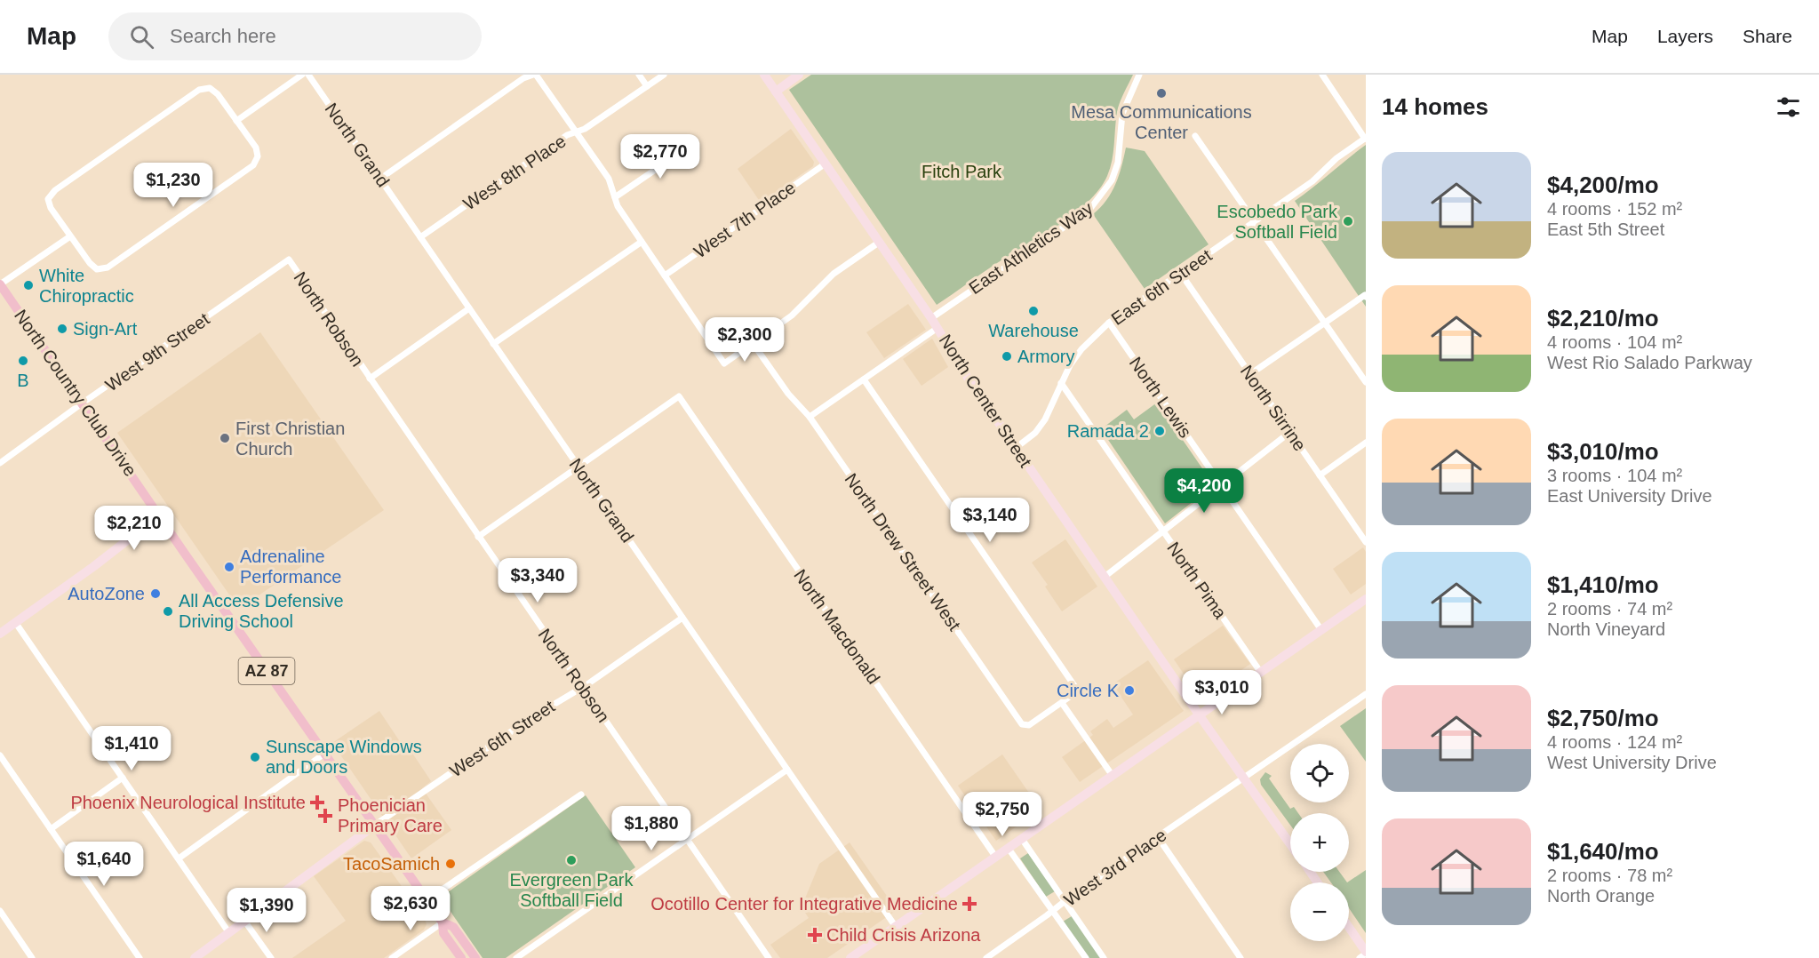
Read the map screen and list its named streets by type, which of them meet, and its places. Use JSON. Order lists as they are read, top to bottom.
{
  "streets": {
    "main road": ["North Country Club Drive", "AZ 87"],
    "street": [
      "North Grand",
      "West 8th Place",
      "West 7th Place",
      "East Athletics Way",
      "East 6th Street",
      "North Robson",
      "West 9th Street",
      "North Lewis",
      "North Center Street",
      "North Sirrine",
      "North Drew Street West",
      "North Pima",
      "North Macdonald",
      "West 6th Street",
      "West 3rd Place"
    ]
  },
  "crossings": [
    ["North Grand", "West 8th Place"],
    ["North Grand", "North Macdonald"],
    ["North Grand", "West 6th Street"],
    ["West 7th Place", "North Center Street"],
    ["East Athletics Way", "North Center Street"],
    ["East 6th Street", "North Lewis"],
    ["East 6th Street", "North Center Street"],
    ["East 6th Street", "North Sirrine"],
    ["East 6th Street", "North Pima"],
    ["North Robson", "West 9th Street"],
    ["North Robson", "West 6th Street"],
    ["West 9th Street", "North Country Club Drive"],
    ["North Country Club Drive", "West 6th Street"],
    ["North Center Street", "West 3rd Place"]
  ],
  "parks": ["Fitch Park"],
  "places": {
    "other": [
      "Mesa Communications Center",
      "Escobedo Park Softball Field",
      "White Chiropractic",
      "Warehouse",
      "Sign-Art",
      "Armory",
      "B",
      "Ramada 2",
      "First Christian Church",
      "Adrenaline Performance",
      "AutoZone",
      "All Access Defensive Driving School",
      "Circle K",
      "Sunscape Windows and Doors",
      "Evergreen Park Softball Field",
      "TacoSamich"
    ],
    "health": [
      "Phoenix Neurological Institute",
      "Phoenician Primary Care",
      "Ocotillo Center for Integrative Medicine",
      "Child Crisis Arizona"
    ]
  },
  "page": {
    "header": "Map",
    "search": "Search here",
    "nav": ["Map", "Layers", "Share"],
    "heading": "14 homes",
    "price": [
      "$2,770",
      "$1,230",
      "$2,300",
      "$4,200",
      "$3,140",
      "$2,210",
      "$3,340",
      "$3,010",
      "$1,410",
      "$2,750",
      "$1,880",
      "$1,640",
      "$2,630",
      "$1,390"
    ],
    "list": [
      {
        "name": "$4,200/mo",
        "note": "4 rooms · 152 m² · East 5th Street"
      },
      {
        "name": "$2,210/mo",
        "note": "4 rooms · 104 m² · West Rio Salado Parkway"
      },
      {
        "name": "$3,010/mo",
        "note": "3 rooms · 104 m² · East University Drive"
      },
      {
        "name": "$1,410/mo",
        "note": "2 rooms · 74 m² · North Vineyard"
      },
      {
        "name": "$2,750/mo",
        "note": "4 rooms · 124 m² · West University Drive"
      },
      {
        "name": "$1,640/mo",
        "note": "2 rooms · 78 m² · North Orange"
      }
    ],
    "map_buttons": ["+", "−"]
  }
}
